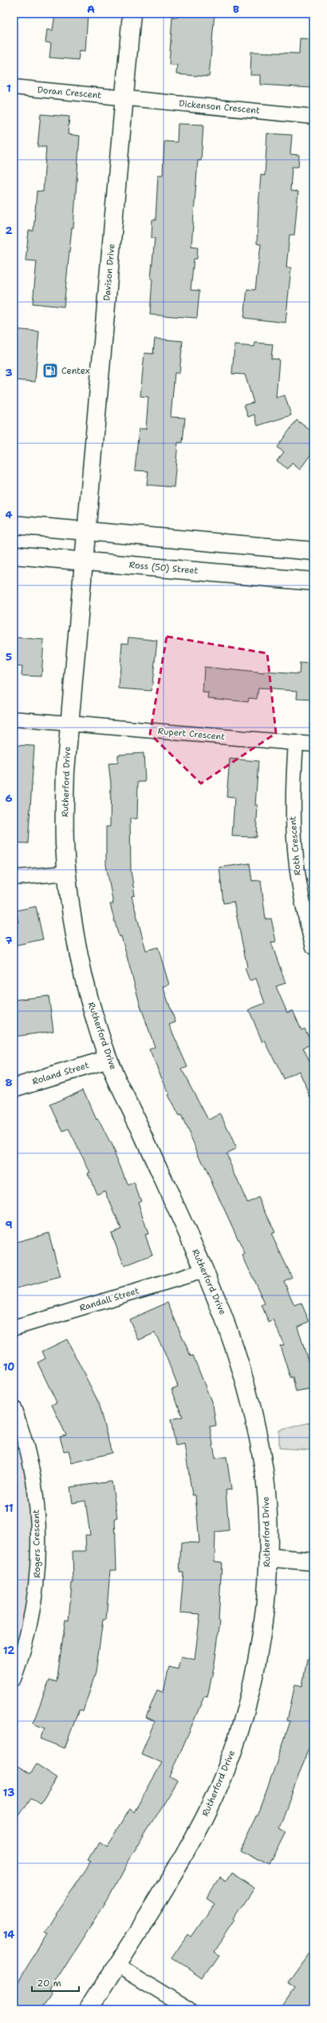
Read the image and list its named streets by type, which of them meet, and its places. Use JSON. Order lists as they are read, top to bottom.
{
  "streets": {
    "street": [
      "Doran Crescent",
      "Dickenson Crescent",
      "Davison Drive",
      "Ross (50) Street",
      "Rupert Crescent",
      "Rutherford Drive",
      "Roth Crescent",
      "Roland Street",
      "Randall Street",
      "Rogers Crescent"
    ]
  },
  "crossings": [
    ["Doran Crescent", "Dickenson Crescent"],
    ["Doran Crescent", "Davison Drive"],
    ["Dickenson Crescent", "Davison Drive"],
    ["Davison Drive", "Rutherford Drive"],
    ["Ross (50) Street", "Rutherford Drive"],
    ["Rupert Crescent", "Rutherford Drive"],
    ["Rupert Crescent", "Roth Crescent"],
    ["Rutherford Drive", "Roland Street"],
    ["Rutherford Drive", "Randall Street"]
  ],
  "places": {
    "fuel station": ["Centex"]
  },
  "scale_bar": "20 m",
  "grid": {
    "columns": ["A", "B"],
    "rows": [
      "1",
      "2",
      "3",
      "4",
      "5",
      "6",
      "7",
      "8",
      "9",
      "10",
      "11",
      "12",
      "13",
      "14"
    ]
  }
}
